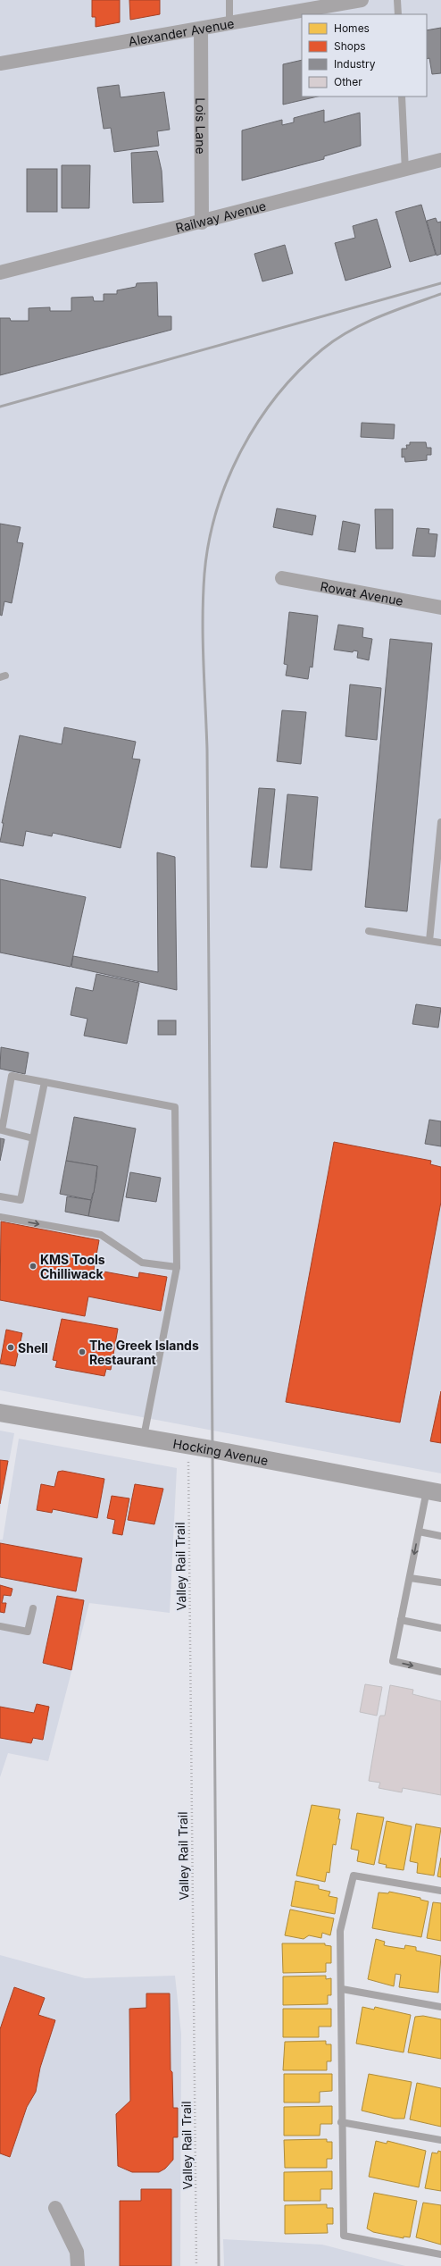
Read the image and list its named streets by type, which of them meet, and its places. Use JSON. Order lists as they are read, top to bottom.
{
  "streets": {
    "street": [
      "Alexander Avenue",
      "Lois Lane",
      "Railway Avenue",
      "Rowat Avenue",
      "Hocking Avenue"
    ],
    "path": ["Valley Rail Trail"]
  },
  "crossings": [
    ["Alexander Avenue", "Lois Lane"],
    ["Lois Lane", "Railway Avenue"],
    ["Hocking Avenue", "Valley Rail Trail"]
  ],
  "places": ["KMS Tools Chilliwack", "Shell", "The Greek Islands Restaurant"],
  "legend": [
    "Homes",
    "Shops",
    "Industry",
    "Other"
  ]
}
